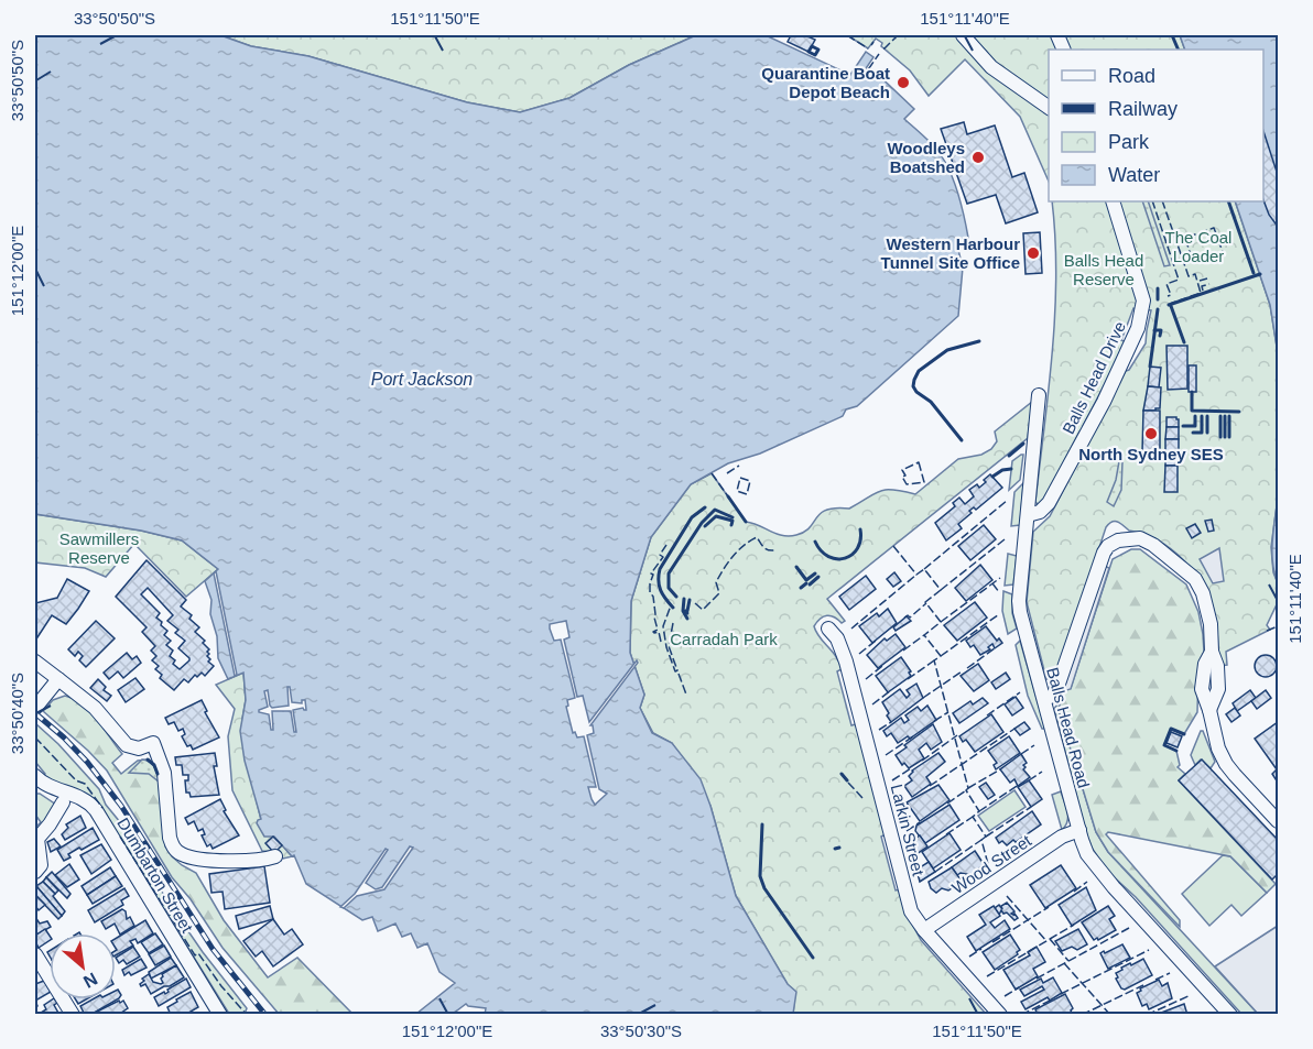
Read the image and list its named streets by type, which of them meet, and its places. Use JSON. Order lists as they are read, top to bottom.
{
  "streets": {
    "street": [
      "Balls Head Drive",
      "Balls Head Road",
      "Larkin Street",
      "Wood Street",
      "Dumbarton Street"
    ]
  },
  "crossings": [
    ["Balls Head Drive", "Balls Head Road"],
    ["Balls Head Road", "Wood Street"],
    ["Larkin Street", "Wood Street"]
  ],
  "water": ["Port Jackson"],
  "parks": [
    "The Coal Loader",
    "Balls Head Reserve",
    "Sawmillers Reserve",
    "Carradah Park"
  ],
  "places": [
    "Quarantine Boat Depot Beach",
    "Woodleys Boatshed",
    "Western Harbour Tunnel Site Office",
    "North Sydney SES"
  ],
  "legend": [
    "Road",
    "Railway",
    "Park",
    "Water"
  ],
  "north": "bottom right",
  "coordinates": [
    "33°50'50\"S",
    "151°11'50\"E",
    "151°11'40\"E",
    "151°12'00\"E",
    "33°50'40\"S",
    "33°50'30\"S"
  ]
}
